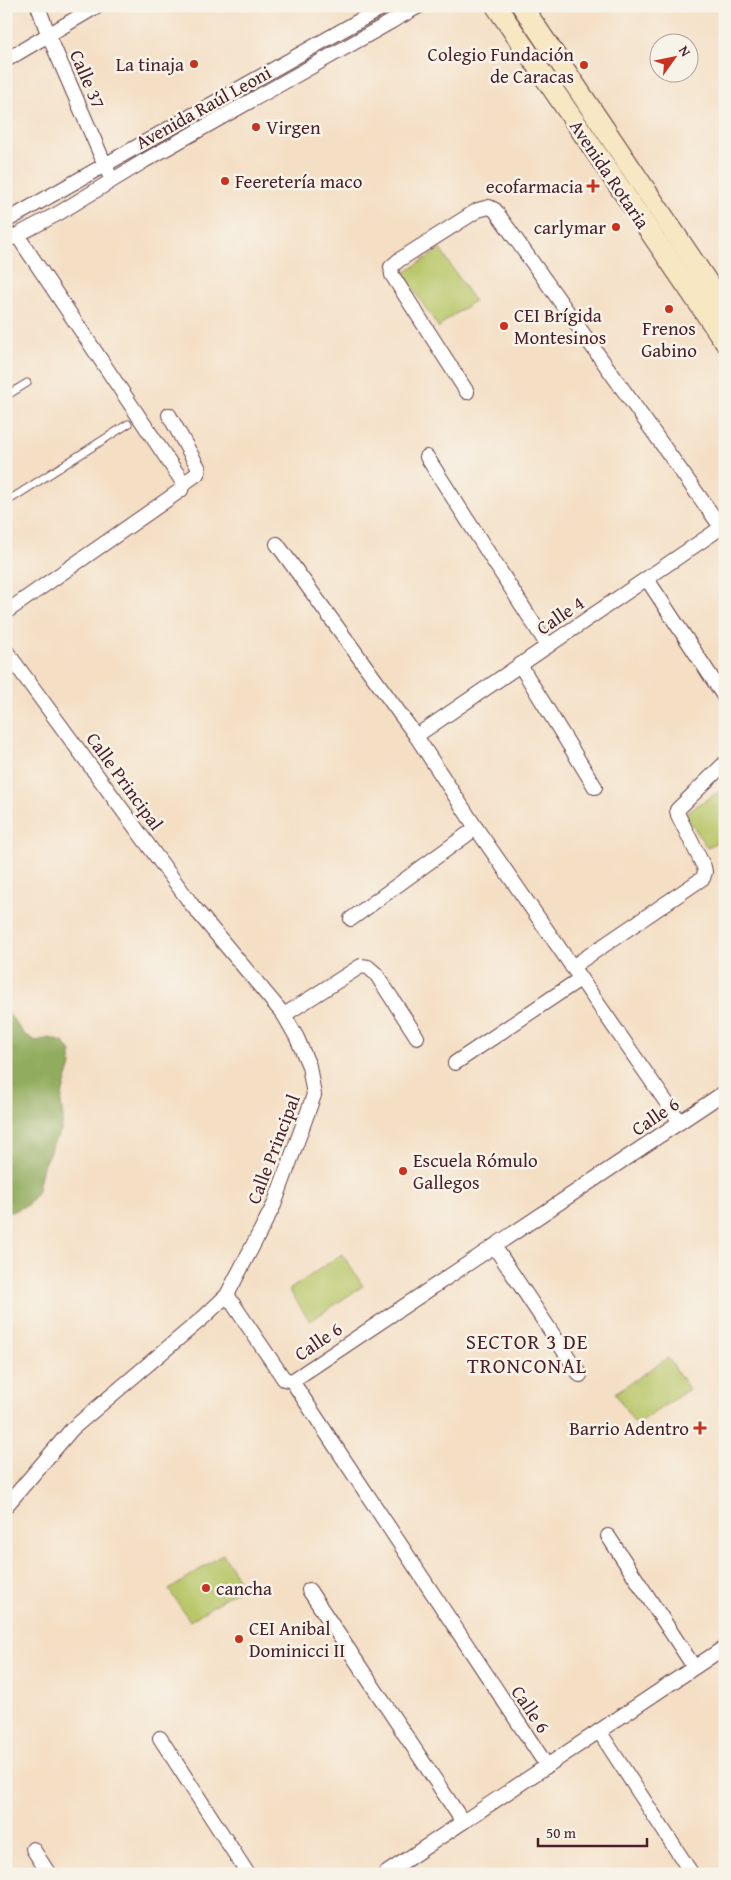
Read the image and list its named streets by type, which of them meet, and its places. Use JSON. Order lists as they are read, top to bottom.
{
  "streets": {
    "street": [
      "Calle 37",
      "Avenida Raúl Leoni",
      "Avenida Rotaria",
      "Calle 4",
      "Calle Principal",
      "Calle 6"
    ]
  },
  "crossings": [
    ["Calle 37", "Avenida Raúl Leoni"]
  ],
  "districts": ["SECTOR 3 DE TRONCONAL"],
  "places": {
    "other": [
      "La tinaja",
      "Colegio Fundación de Caracas",
      "Virgen",
      "Feeretería maco",
      "carlymar",
      "Frenos Gabino",
      "CEI Brígida Montesinos",
      "Escuela Rómulo Gallegos",
      "cancha",
      "CEI Anibal Dominicci II"
    ],
    "health": ["ecofarmacia", "Barrio Adentro"]
  },
  "scale_bar": "50 m",
  "north": "top right"
}
